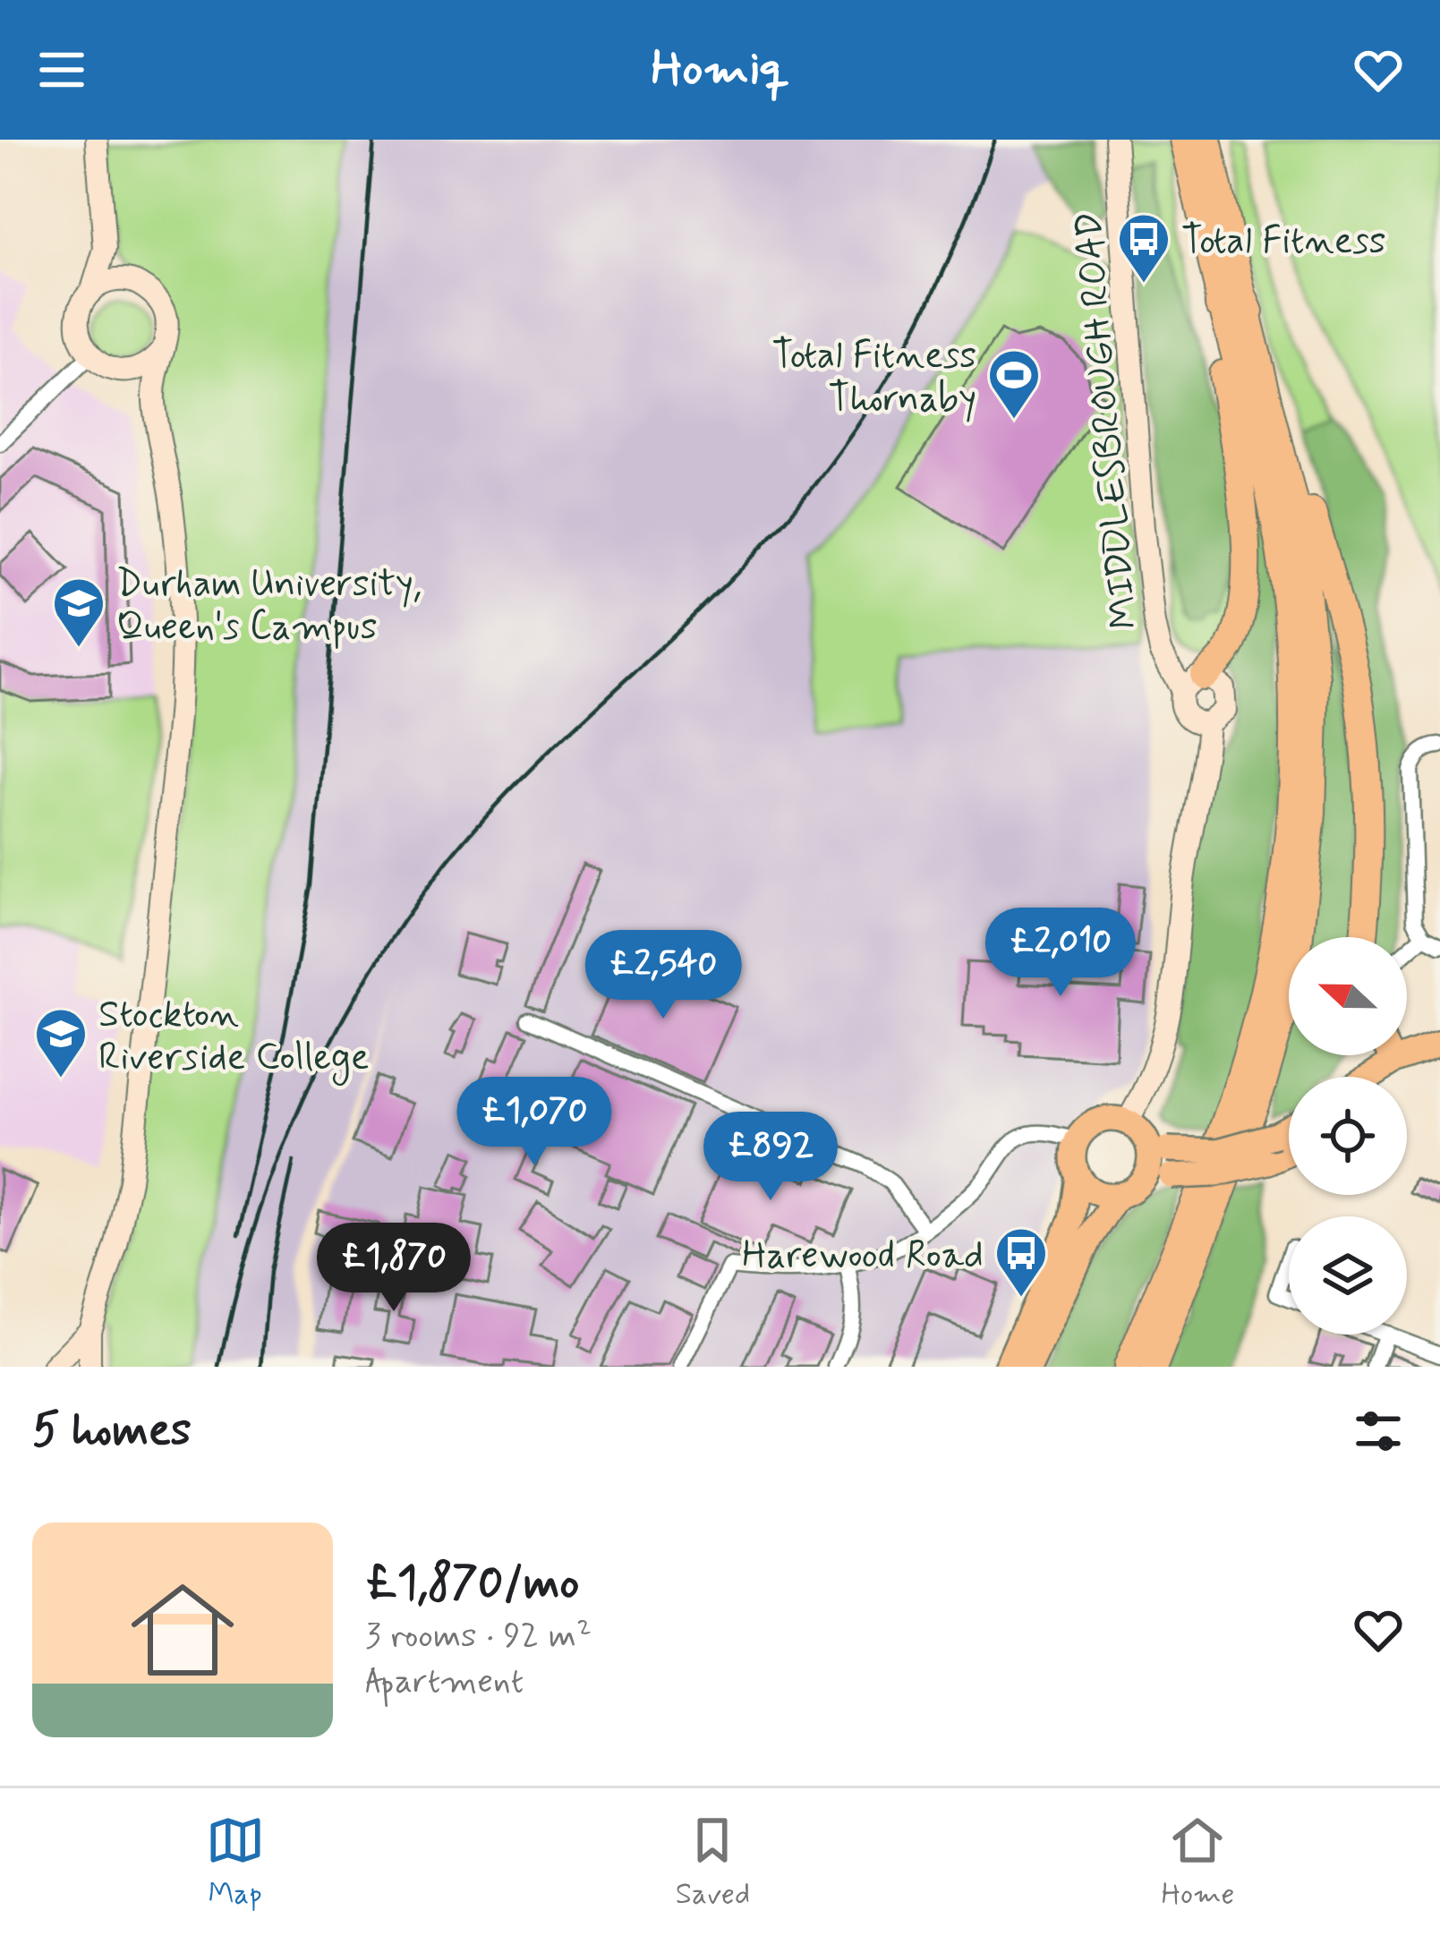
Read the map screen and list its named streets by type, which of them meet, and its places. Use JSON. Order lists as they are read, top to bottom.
{
  "streets": {
    "street": ["MIDDLESBROUGH ROAD"]
  },
  "places": {
    "bus stop": ["Total Fitness", "Harewood Road"],
    "sports": ["Total Fitness Thornaby"],
    "school or university": ["Durham University, Queen's Campus", "Stockton Riverside College"]
  },
  "north": "left",
  "page": {
    "header": "Homiq",
    "price": [
      "£2,010",
      "£2,540",
      "£1,070",
      "£892",
      "£1,870"
    ],
    "heading": "5 homes",
    "list": [
      {
        "name": "£1,870/mo",
        "note": "3 rooms · 92 m² · Apartment"
      }
    ],
    "tabs": ["Map", "Saved", "Home"]
  }
}
